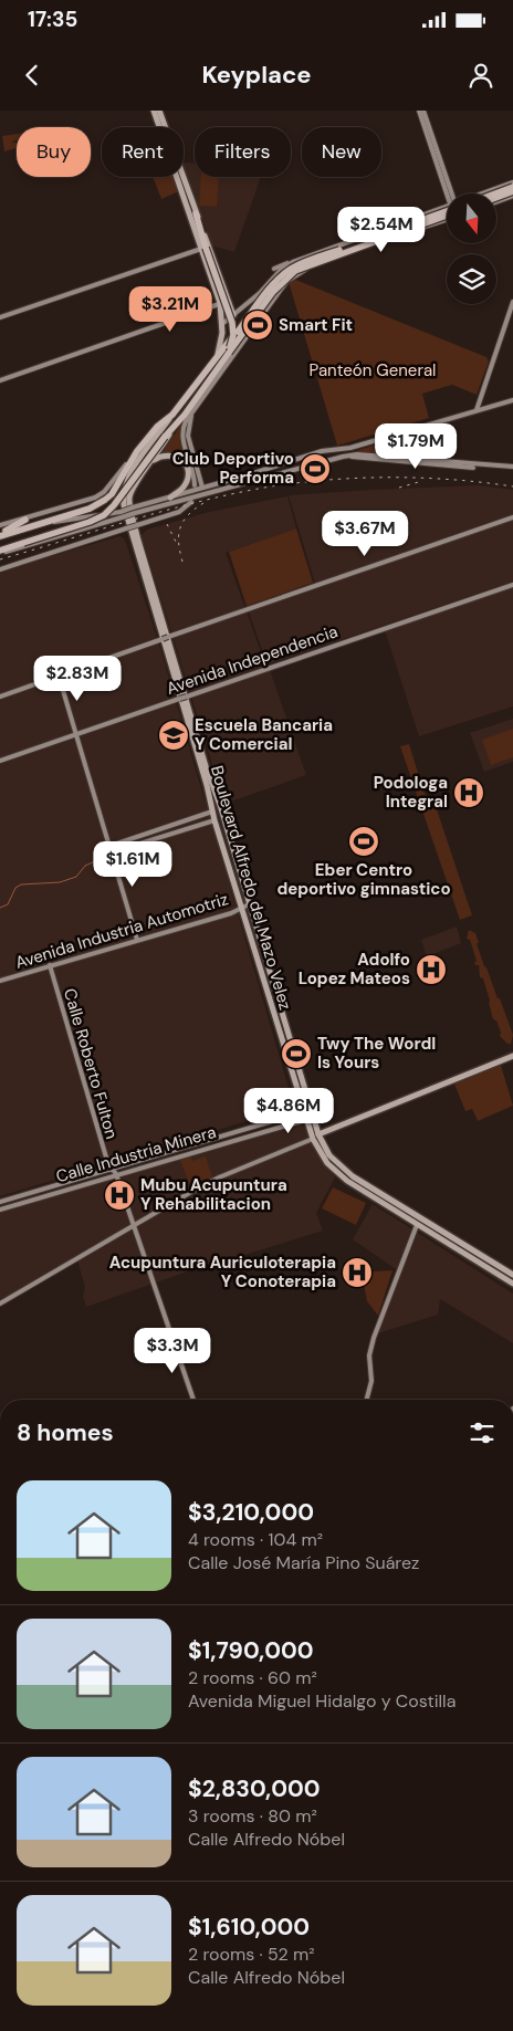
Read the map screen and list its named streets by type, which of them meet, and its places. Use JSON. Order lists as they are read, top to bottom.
{
  "streets": {
    "main road": [
      "Avenida Independencia",
      "Boulevard Alfredo del Mazo Velez",
      "Avenida Industria Automotriz",
      "Calle Roberto Fulton",
      "Calle Industria Minera"
    ]
  },
  "crossings": [
    ["Boulevard Alfredo del Mazo Velez", "Avenida Industria Automotriz"],
    ["Boulevard Alfredo del Mazo Velez", "Calle Industria Minera"],
    ["Avenida Industria Automotriz", "Calle Roberto Fulton"],
    ["Calle Roberto Fulton", "Calle Industria Minera"]
  ],
  "parks": ["Panteón General"],
  "places": {
    "sports": [
      "Smart Fit",
      "Club Deportivo Performa",
      "Eber Centro deportivo gimnastico",
      "Twy The Wordl Is Yours"
    ],
    "school or university": ["Escuela Bancaria Y Comercial"],
    "hospital": [
      "Podologa Integral",
      "Adolfo Lopez Mateos",
      "Mubu Acupuntura Y Rehabilitacion",
      "Acupuntura Auriculoterapia Y Conoterapia"
    ]
  },
  "north": "bottom",
  "page": {
    "status": "17:35",
    "header": "Keyplace",
    "chip": [
      "Buy",
      "Rent",
      "Filters",
      "New"
    ],
    "price": [
      "$2.54M",
      "$3.21M",
      "$1.79M",
      "$3.67M",
      "$2.83M",
      "$1.61M",
      "$4.86M",
      "$3.3M"
    ],
    "heading": "8 homes",
    "list": [
      {
        "name": "$3,210,000",
        "note": "4 rooms · 104 m² · Calle José María Pino Suárez"
      },
      {
        "name": "$1,790,000",
        "note": "2 rooms · 60 m² · Avenida Miguel Hidalgo y Costilla"
      },
      {
        "name": "$2,830,000",
        "note": "3 rooms · 80 m² · Calle Alfredo Nóbel"
      },
      {
        "name": "$1,610,000",
        "note": "2 rooms · 52 m² · Calle Alfredo Nóbel"
      }
    ]
  }
}
